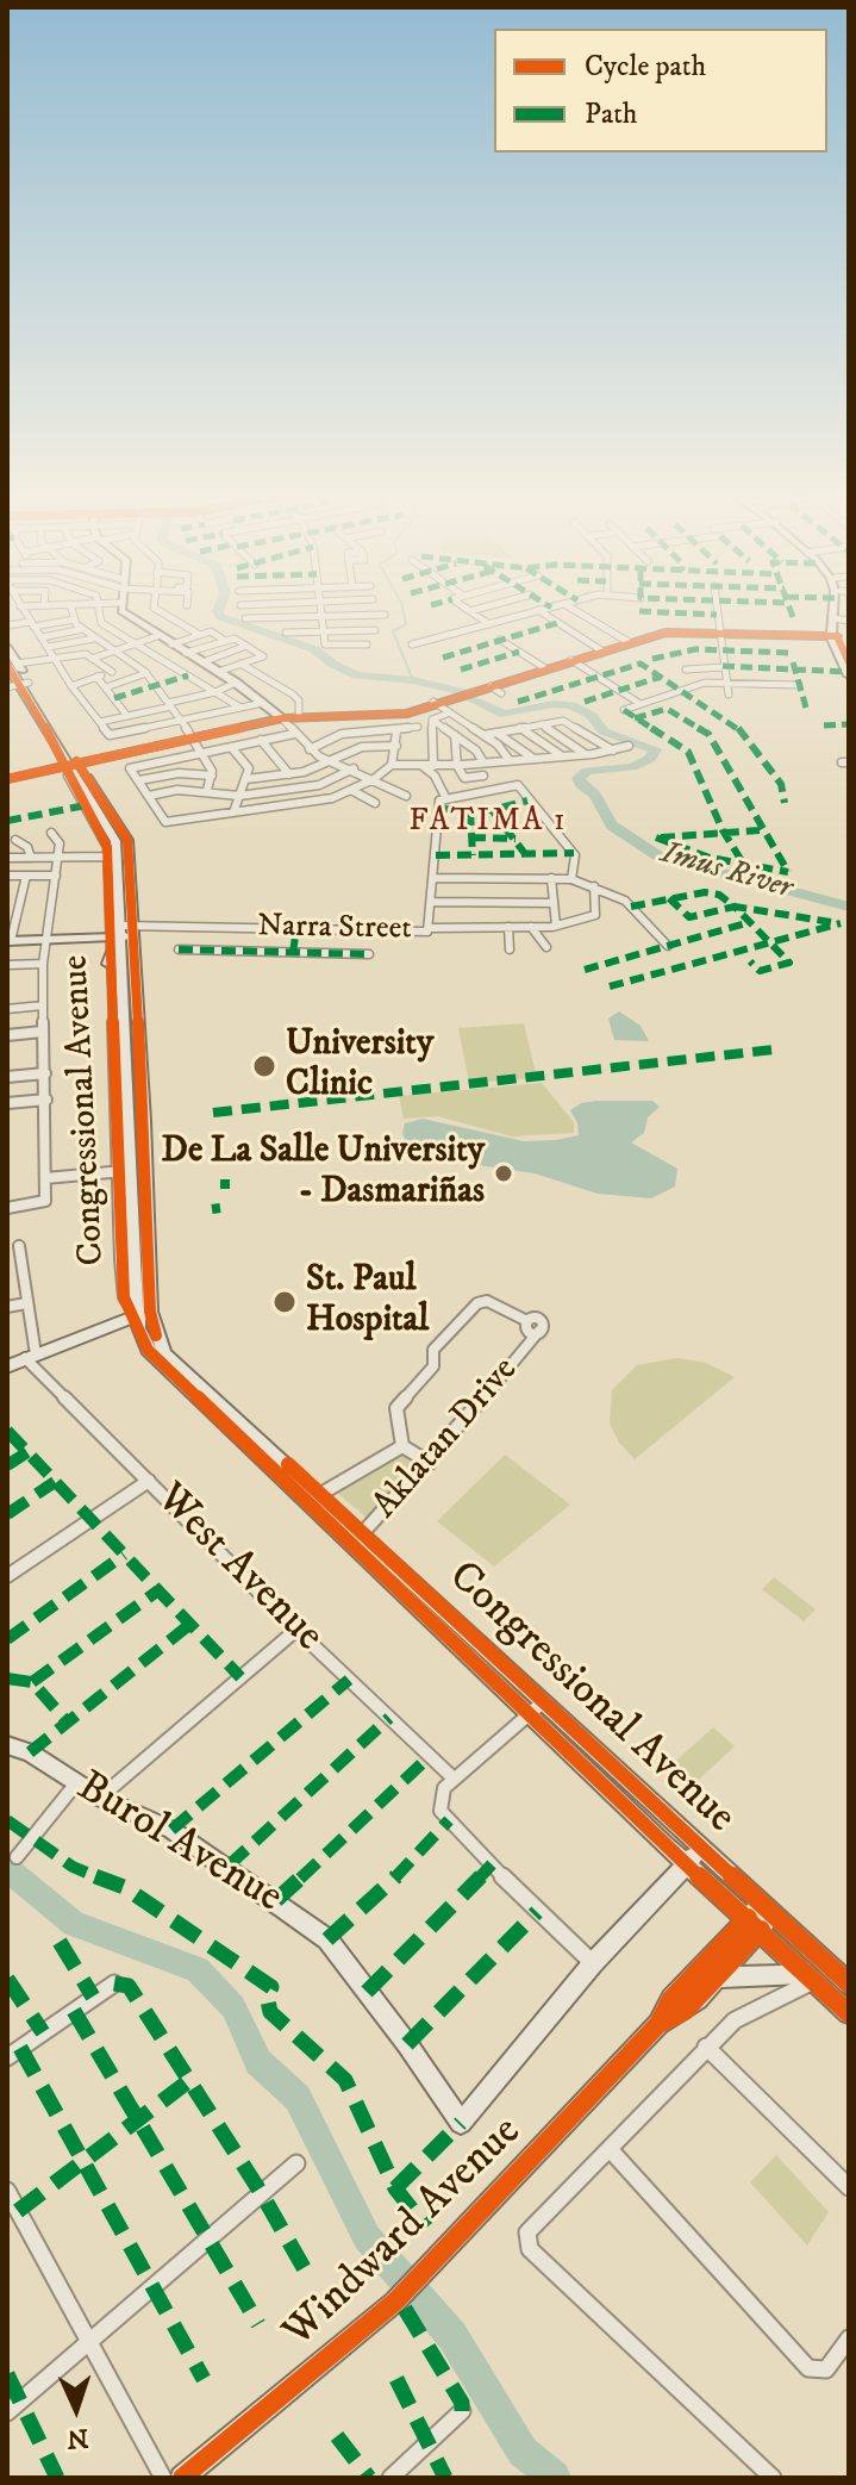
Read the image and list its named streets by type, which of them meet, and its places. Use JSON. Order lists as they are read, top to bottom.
{
  "streets": {
    "street": [
      "Narra Street",
      "Congressional Avenue",
      "Aklatan Drive",
      "West Avenue",
      "Burol Avenue",
      "Windward Avenue"
    ]
  },
  "crossings": [
    ["Narra Street", "Congressional Avenue"],
    ["Congressional Avenue", "Aklatan Drive"],
    ["Congressional Avenue", "Burol Avenue"],
    ["Congressional Avenue", "Windward Avenue"]
  ],
  "districts": ["FATIMA 1"],
  "water": ["Imus River"],
  "places": ["University Clinic", "De La Salle University - Dasmariñas", "St. Paul Hospital"],
  "legend": ["Cycle path", "Path"],
  "north": "bottom"
}
